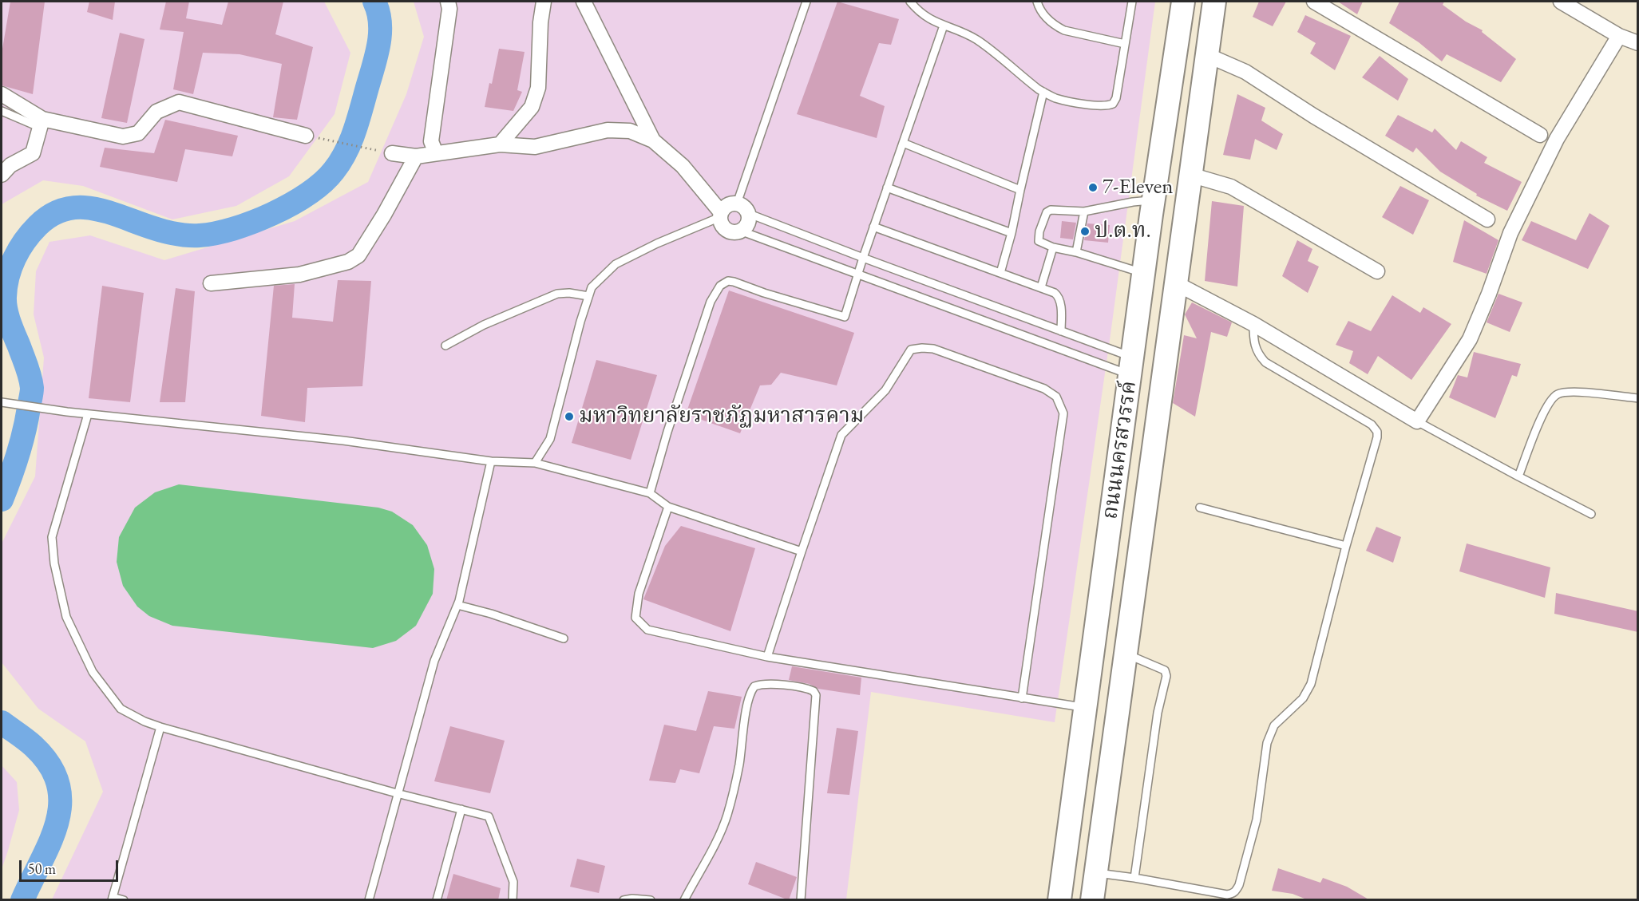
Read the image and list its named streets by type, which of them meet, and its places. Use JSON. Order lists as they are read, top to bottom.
{
  "streets": {
    "main road": ["ถนนนครสวรรค์"]
  },
  "places": ["7-Eleven", "ป.ต.ท.", "มหาวิทยาลัยราชภัฏมหาสารคาม"],
  "scale_bar": "50 m"
}
